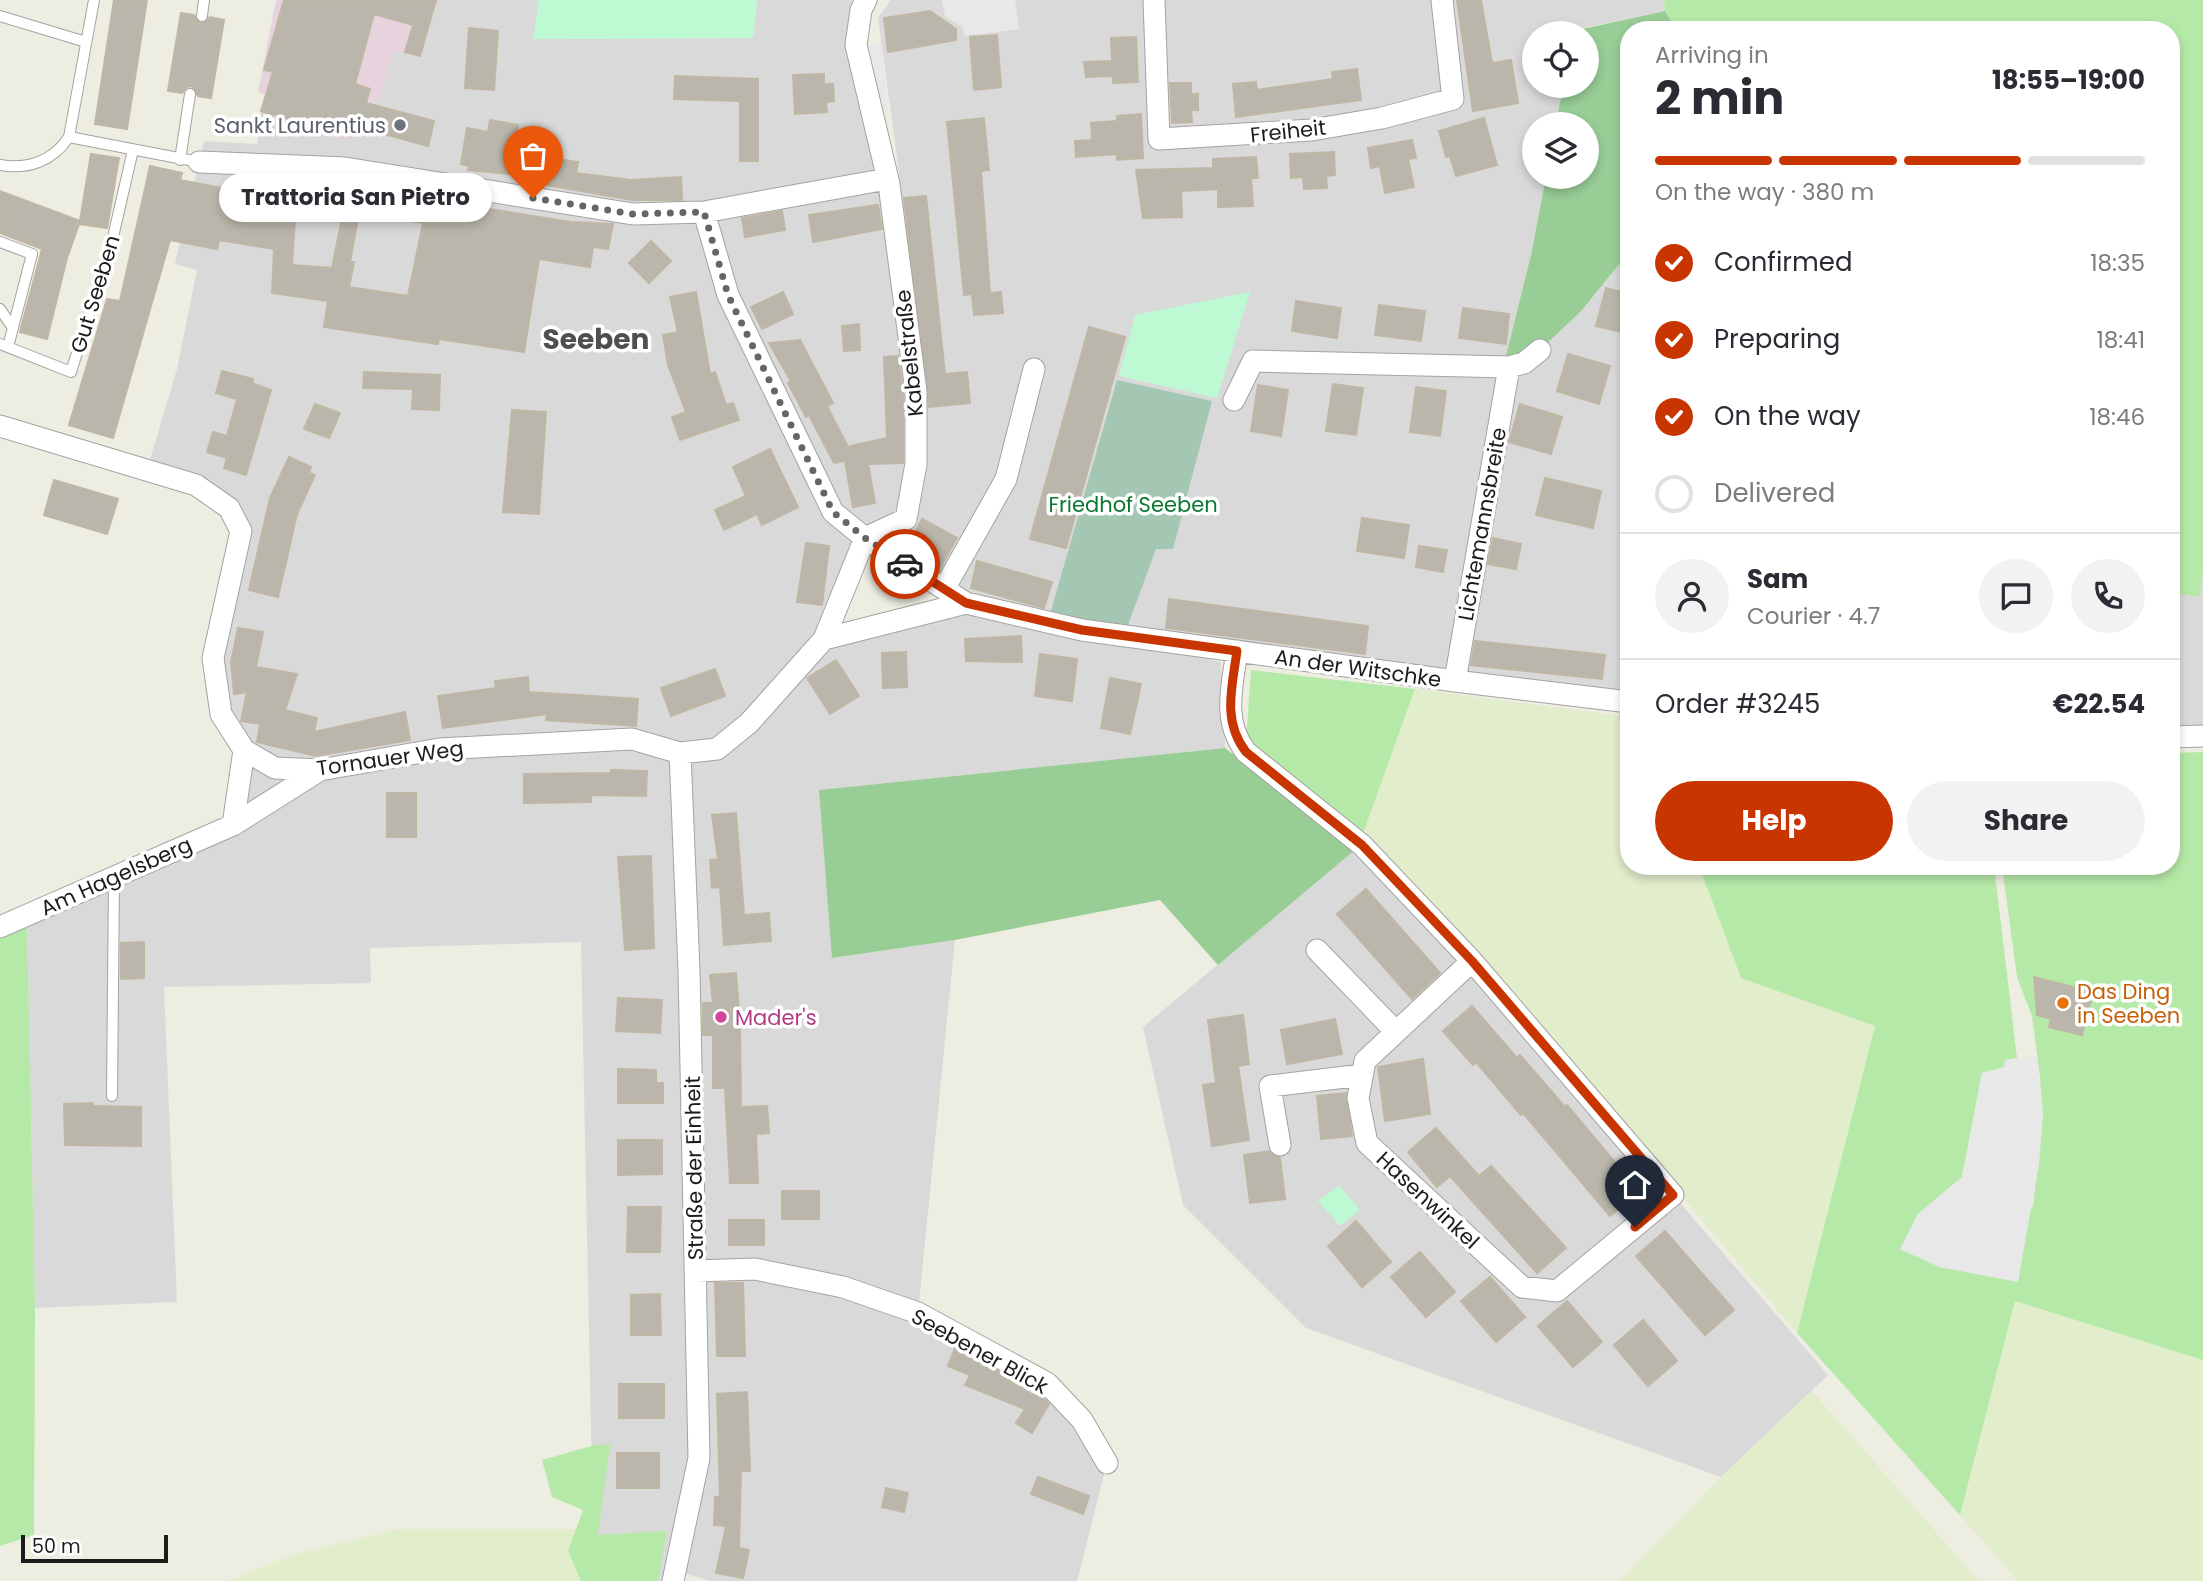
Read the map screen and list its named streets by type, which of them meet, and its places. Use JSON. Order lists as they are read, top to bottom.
{
  "streets": {
    "street": [
      "Freiheit",
      "Kabelstraße",
      "Lichtemannsbreite",
      "An der Witschke",
      "Tornauer Weg",
      "Am Hagelsberg",
      "Straße der Einheit",
      "Hasenwinkel",
      "Seebener Blick"
    ],
    "lane": ["Gut Seeben"]
  },
  "crossings": [
    ["Lichtemannsbreite", "An der Witschke"],
    ["Tornauer Weg", "Am Hagelsberg"],
    ["Tornauer Weg", "Straße der Einheit"],
    ["Straße der Einheit", "Seebener Blick"]
  ],
  "districts": ["Seeben"],
  "parks": ["Friedhof Seeben"],
  "places": [
    "Sankt Laurentius",
    "Trattoria San Pietro",
    "Das Ding in Seeben",
    "Mader's"
  ],
  "scale_bar": "50 m",
  "page": {
    "heading": ["2 min", "Arriving in", "18:55–19:00"],
    "panel": [
      "Sam",
      "Courier · 4.7",
      "Order #3245",
      "€22.54"
    ],
    "bar": "On the way · 380 m",
    "bubble": "Trattoria San Pietro",
    "list": [
      ["Confirmed", "18:35"],
      ["Preparing", "18:41"],
      ["On the way", "18:46"],
      "Delivered"
    ],
    "buttons": ["Help", "Share"],
    "scale": "50 m"
  }
}
